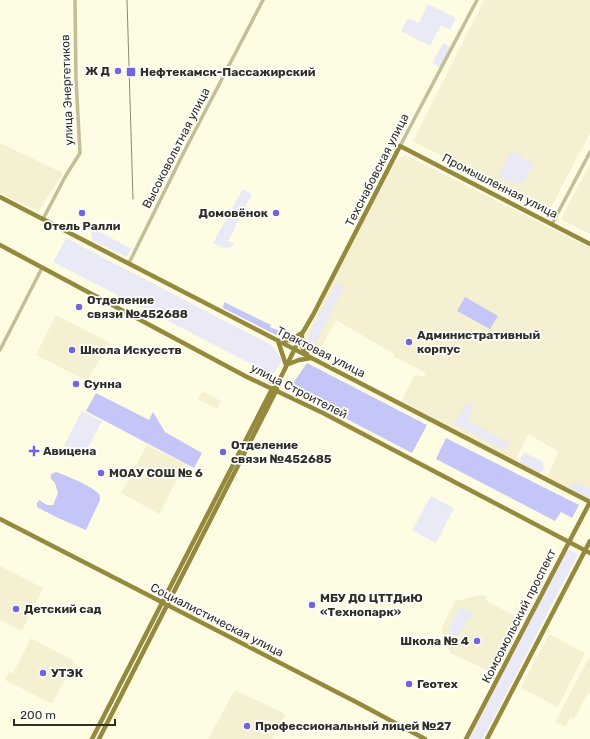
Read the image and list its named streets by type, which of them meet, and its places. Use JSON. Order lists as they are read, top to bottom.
{
  "streets": {
    "main road": [
      "Техснабовская улица",
      "Промышленная улица",
      "Трактовая улица",
      "улица Строителей",
      "Комсомольский проспект",
      "Социалистическая улица"
    ],
    "street": ["улица Энергетиков", "Высоковольтная улица"]
  },
  "crossings": [
    ["улица Энергетиков", "Трактовая улица"],
    ["Высоковольтная улица", "Трактовая улица"],
    ["Техснабовская улица", "Промышленная улица"],
    ["Техснабовская улица", "Трактовая улица"],
    ["Техснабовская улица", "улица Строителей"],
    ["Техснабовская улица", "Социалистическая улица"],
    ["Трактовая улица", "Комсомольский проспект"],
    ["улица Строителей", "Комсомольский проспект"]
  ],
  "places": {
    "other": [
      "Ж Д",
      "Отель Ралли",
      "Домовёнок",
      "Отделение связи №452688",
      "Административный корпус",
      "Школа Искусств",
      "Сунна",
      "Отделение связи №452685",
      "МОАУ СОШ № 6",
      "МБУ ДО ЦТТДиЮ «Технопарк»",
      "Детский сад",
      "Школа № 4",
      "УТЭК",
      "Геотех",
      "Профессиональный лицей №27"
    ],
    "transit": ["Нефтекамск-Пассажирский"],
    "health": ["Авицена"]
  },
  "scale_bar": "200 m"
}
